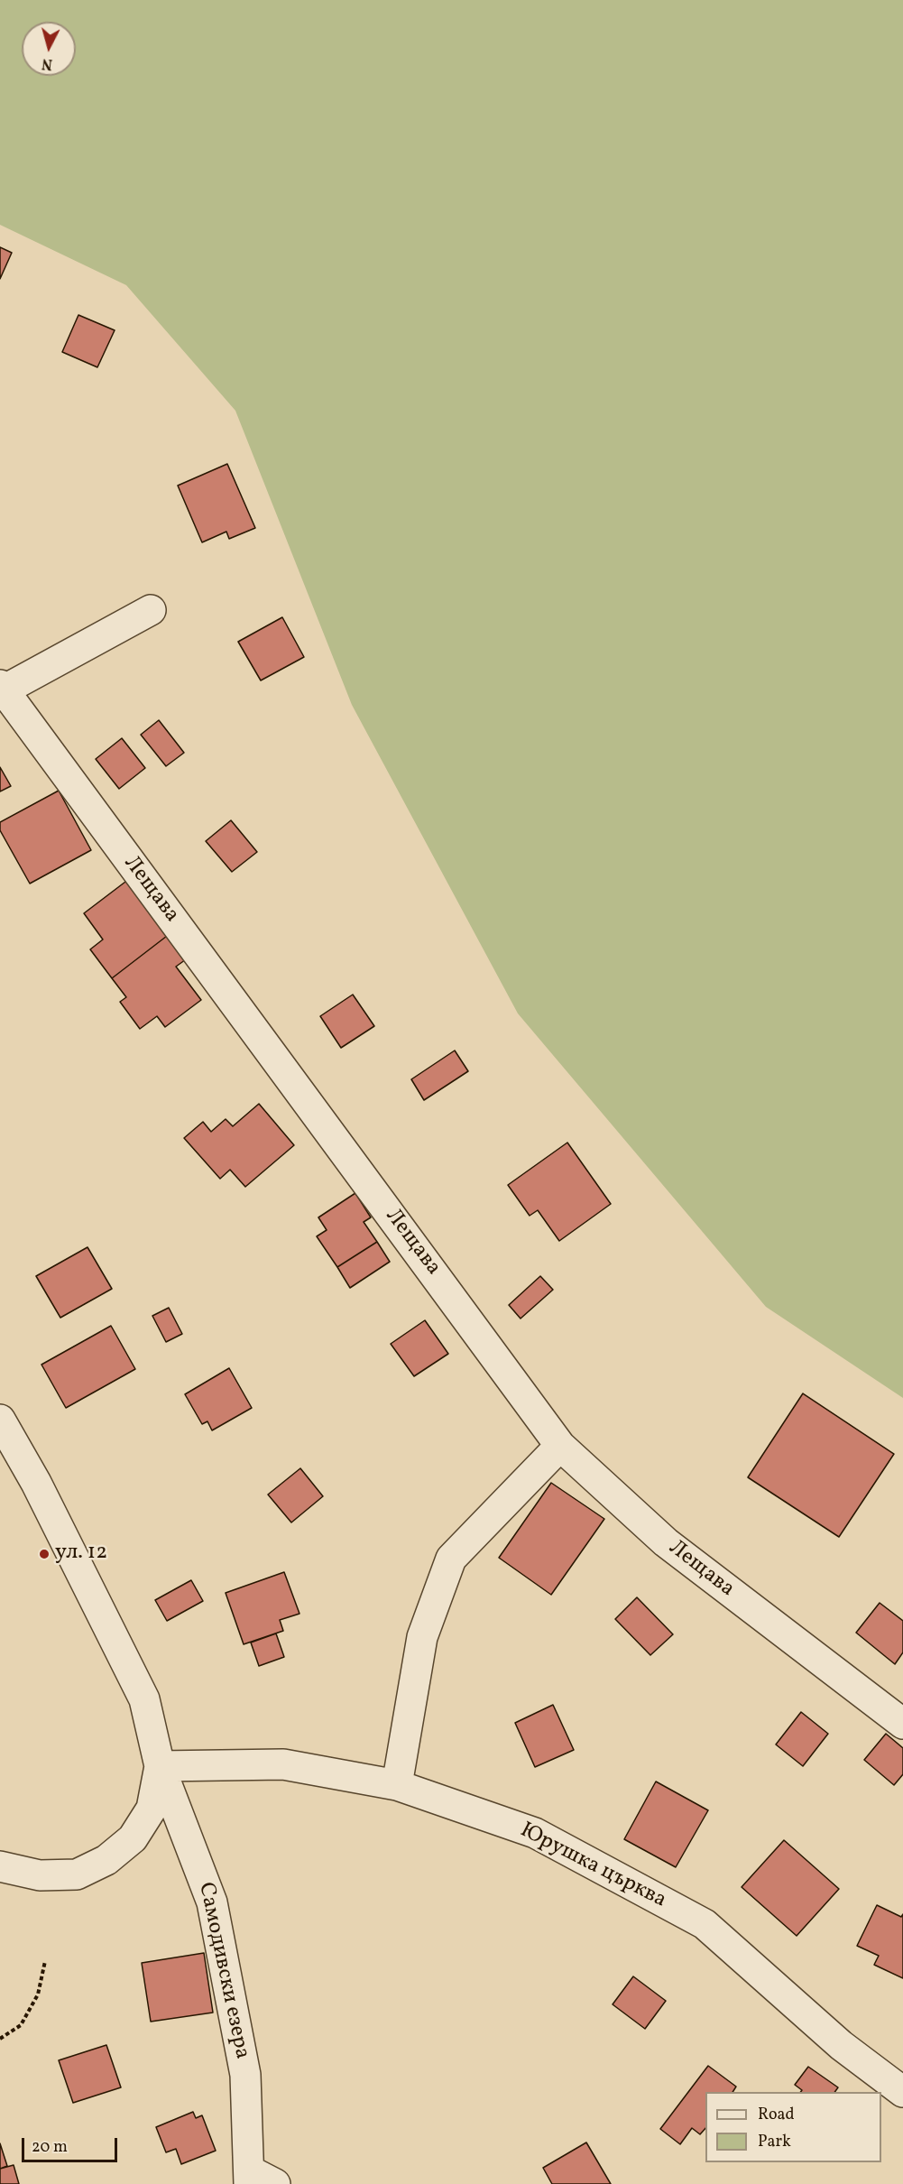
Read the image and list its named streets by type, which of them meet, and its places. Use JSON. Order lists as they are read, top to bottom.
{
  "streets": {
    "street": ["Лещава", "Юрушка църква", "Самодивски езера"]
  },
  "crossings": [
    ["Юрушка църква", "Самодивски езера"]
  ],
  "places": ["ул. 12"],
  "legend": ["Road", "Park"],
  "scale_bar": "20 m",
  "north": "bottom"
}
